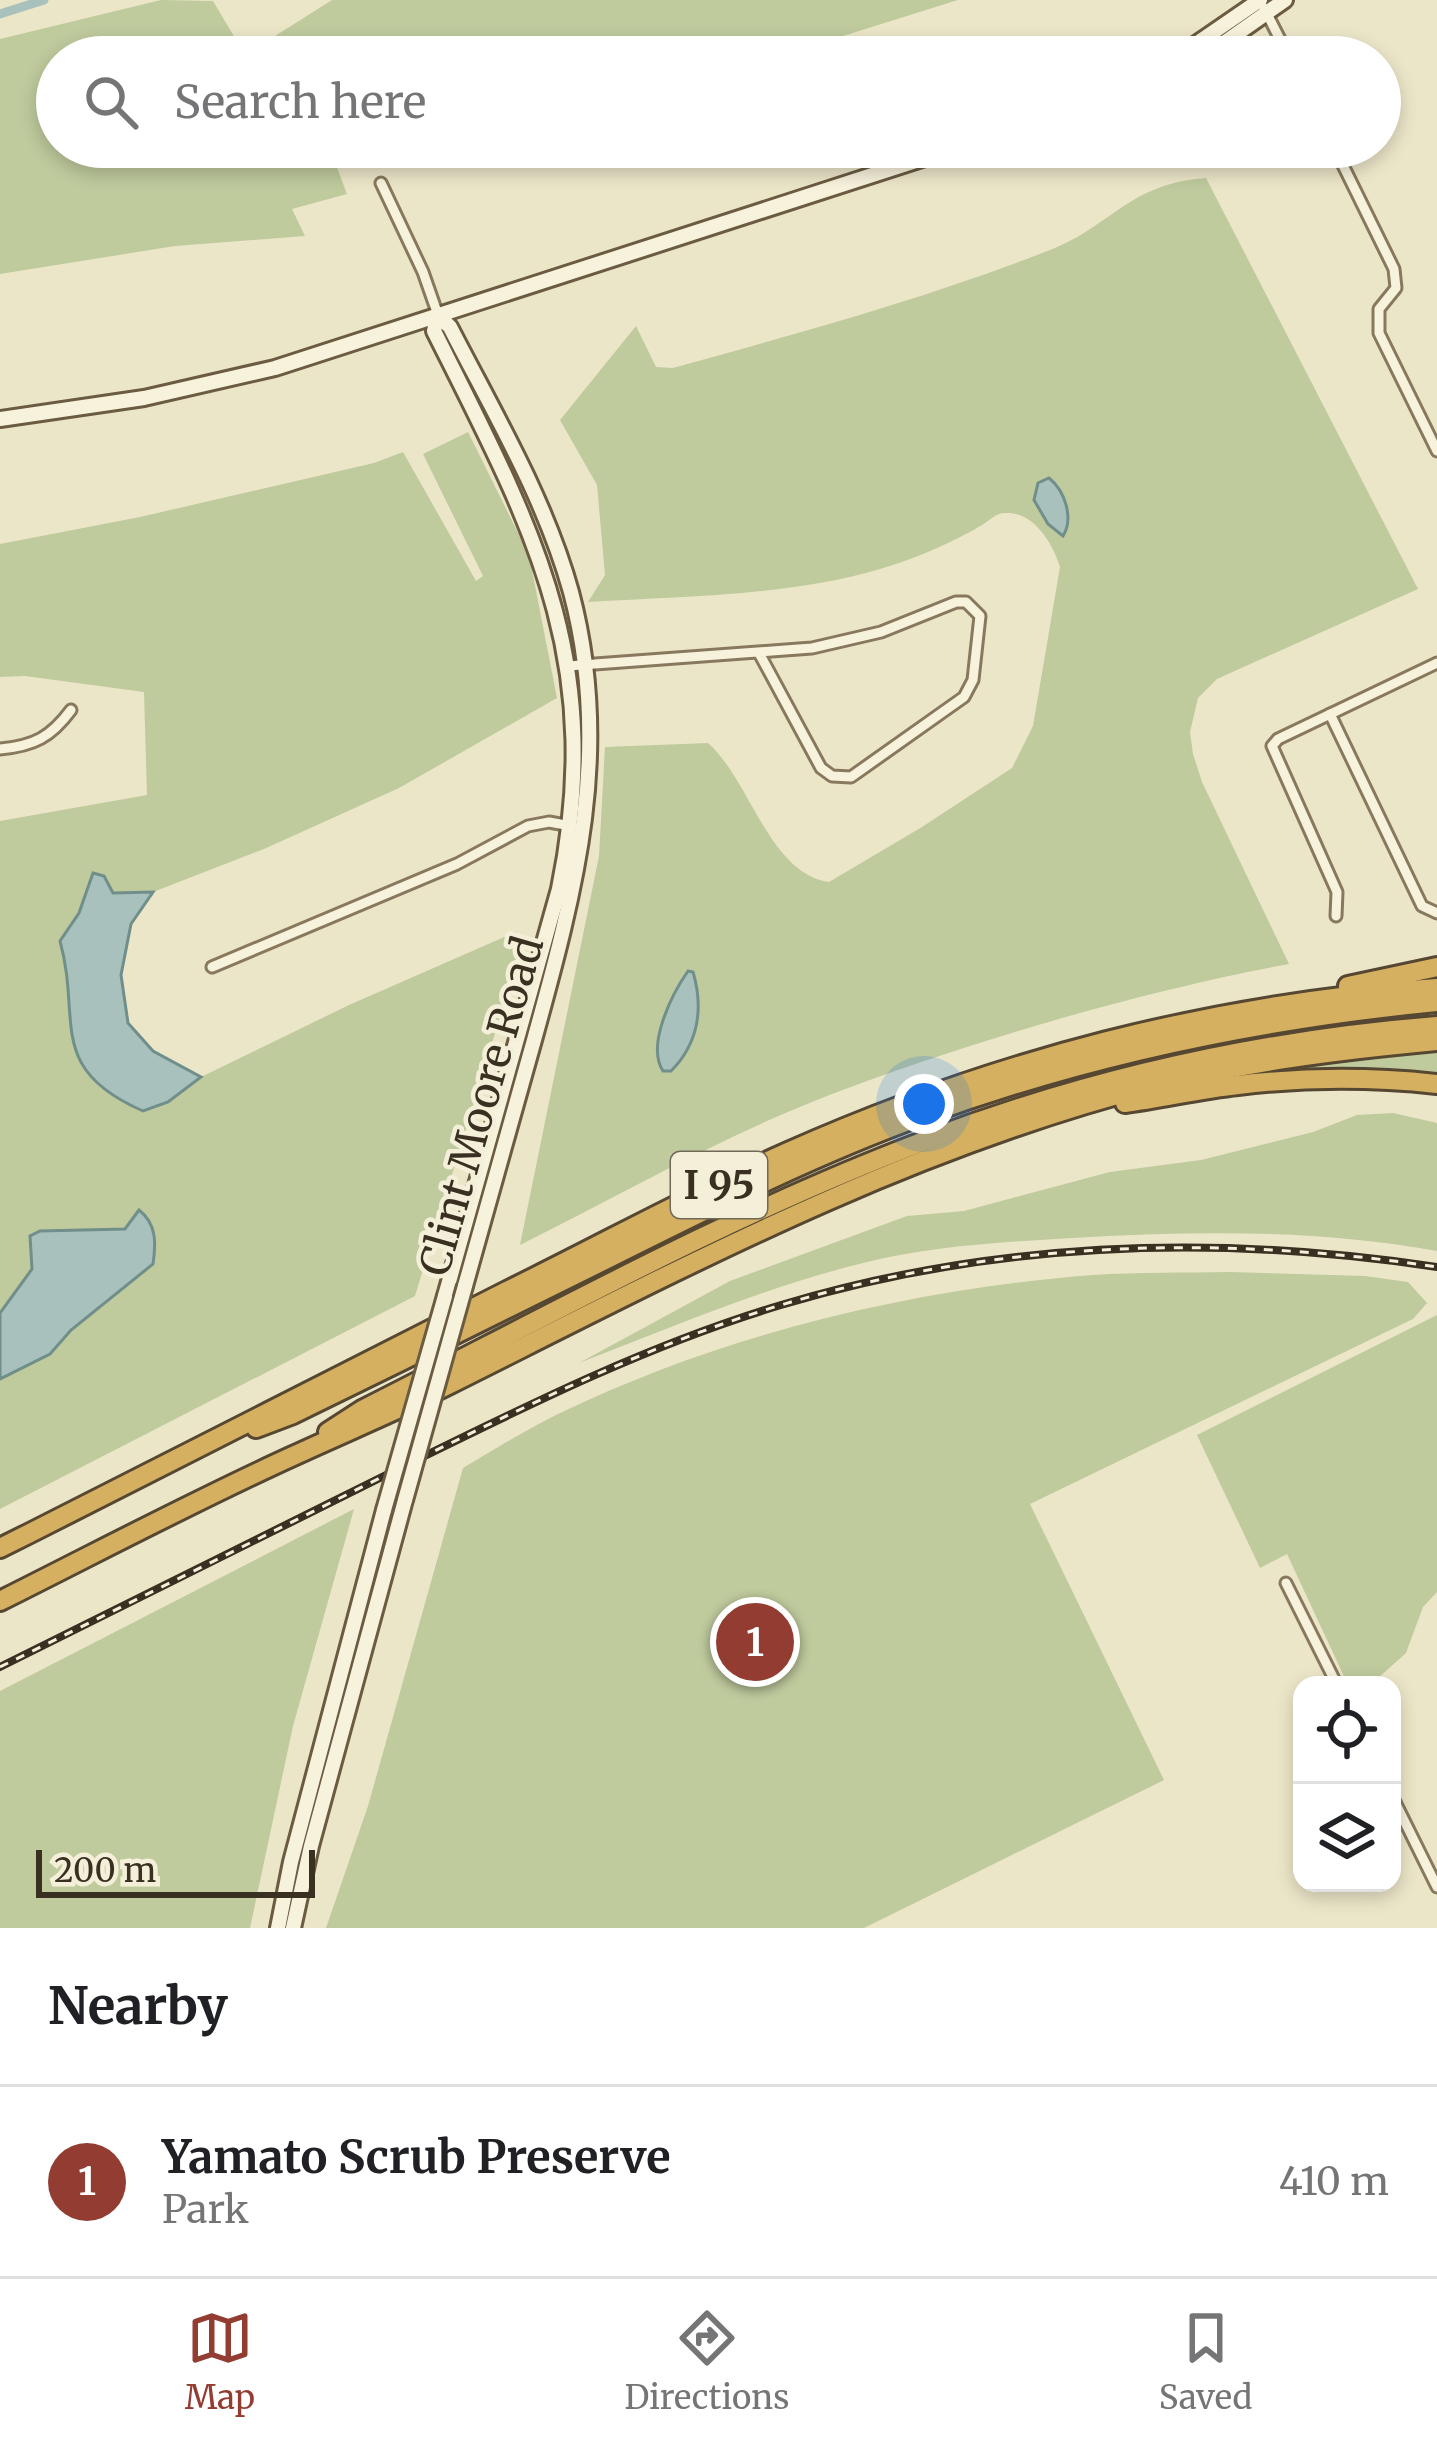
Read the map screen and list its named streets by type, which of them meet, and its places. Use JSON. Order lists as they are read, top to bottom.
{
  "streets": {
    "highway": ["I 95"],
    "street": ["Clint Moore Road"]
  },
  "scale_bar": "200 m",
  "page": {
    "search": "Search here",
    "pins": "1",
    "scale": "200 m",
    "heading": "Nearby",
    "list": [
      {
        "mark": "1",
        "name": "Yamato Scrub Preserve",
        "note": "Park",
        "value": "410 m"
      }
    ],
    "nav": ["Map", "Directions", "Saved"]
  }
}
